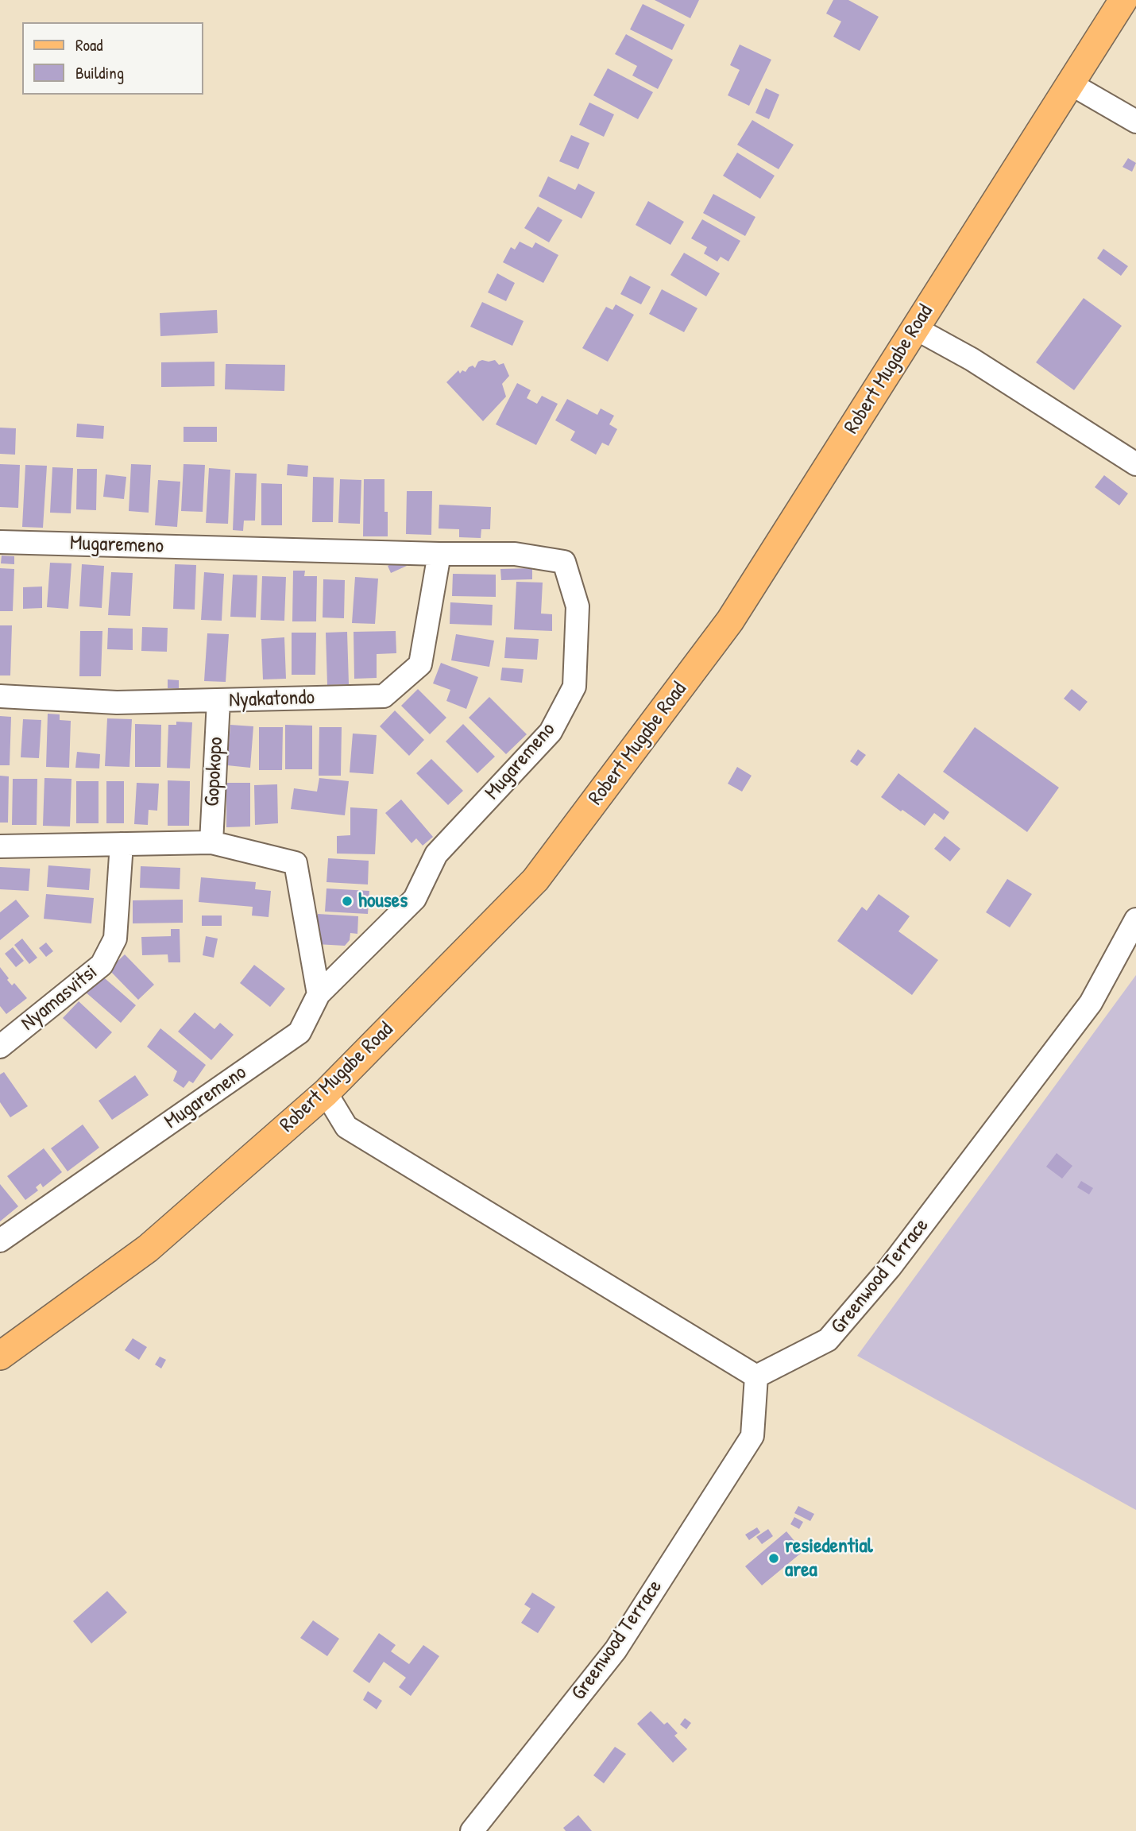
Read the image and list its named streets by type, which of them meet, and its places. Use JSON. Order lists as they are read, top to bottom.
{
  "streets": {
    "main road": ["Robert Mugabe Road"],
    "street": [
      "Mugaremeno",
      "Nyakatondo",
      "Gopokopo",
      "Nyamasvitsi",
      "Greenwood Terrace"
    ]
  },
  "crossings": [
    ["Mugaremeno", "Nyakatondo"],
    ["Nyakatondo", "Gopokopo"]
  ],
  "places": ["houses", "resiedential area"],
  "legend": ["Road", "Building"]
}
